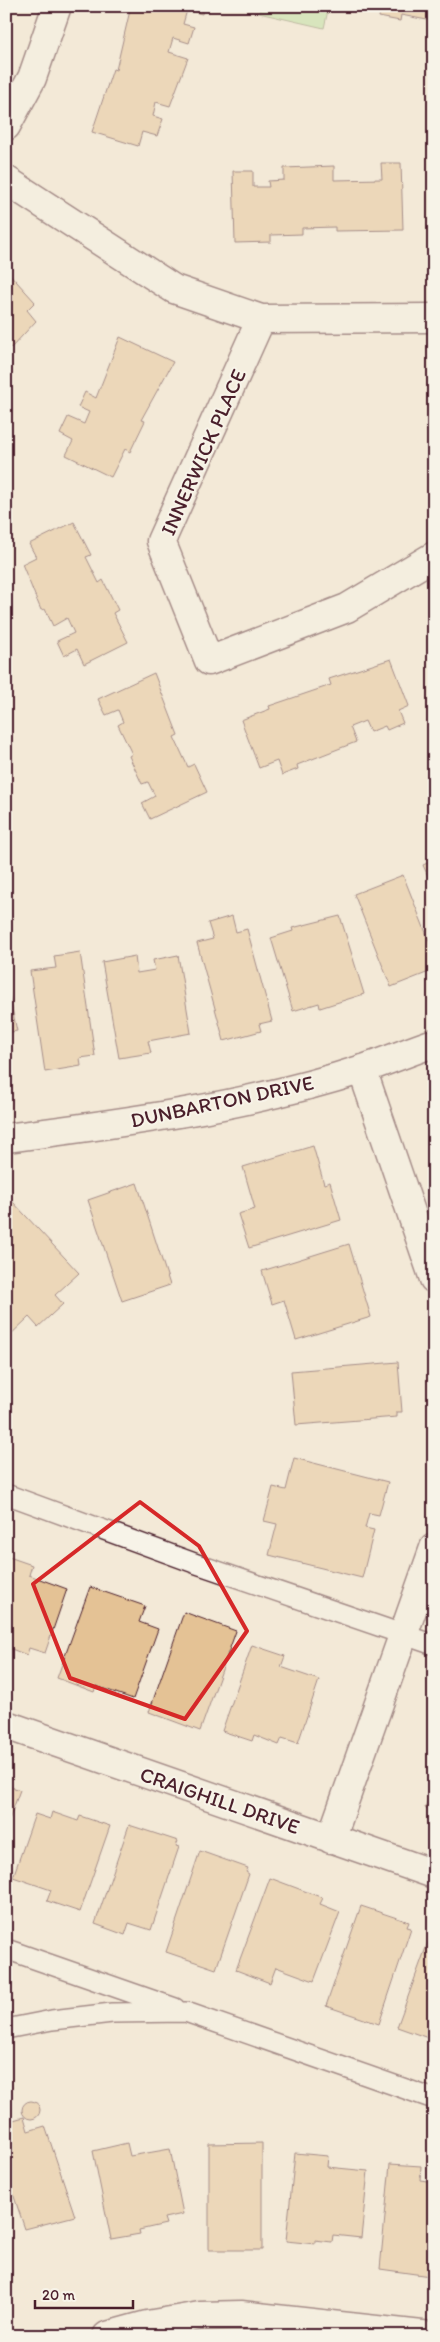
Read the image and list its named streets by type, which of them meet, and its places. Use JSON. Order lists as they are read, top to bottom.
{
  "streets": {
    "street": ["INNERWICK PLACE", "DUNBARTON DRIVE", "CRAIGHILL DRIVE"]
  },
  "scale_bar": "20 m"
}
